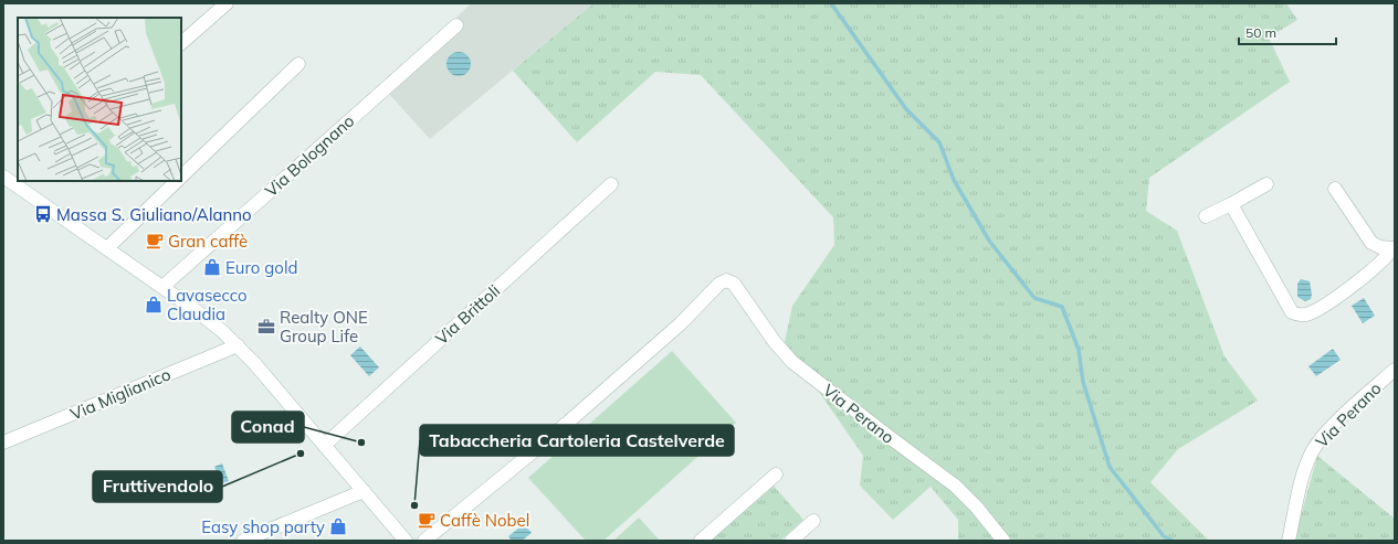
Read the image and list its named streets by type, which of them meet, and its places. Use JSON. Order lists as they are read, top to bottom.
{
  "streets": {
    "street": [
      "Via Bolognano",
      "Via Brittoli",
      "Via Miglianico",
      "Via Perano"
    ]
  },
  "places": {
    "bus stop": ["Massa S. Giuliano/Alanno"],
    "cafe": ["Gran caffè", "Caffè Nobel"],
    "shop": ["Euro gold", "Lavasecco Claudia", "Easy shop party"],
    "office": ["Realty ONE Group Life"],
    "other": ["Conad", "Fruttivendolo", "Tabaccheria Cartoleria Castelverde"]
  },
  "scale_bar": "50 m"
}
